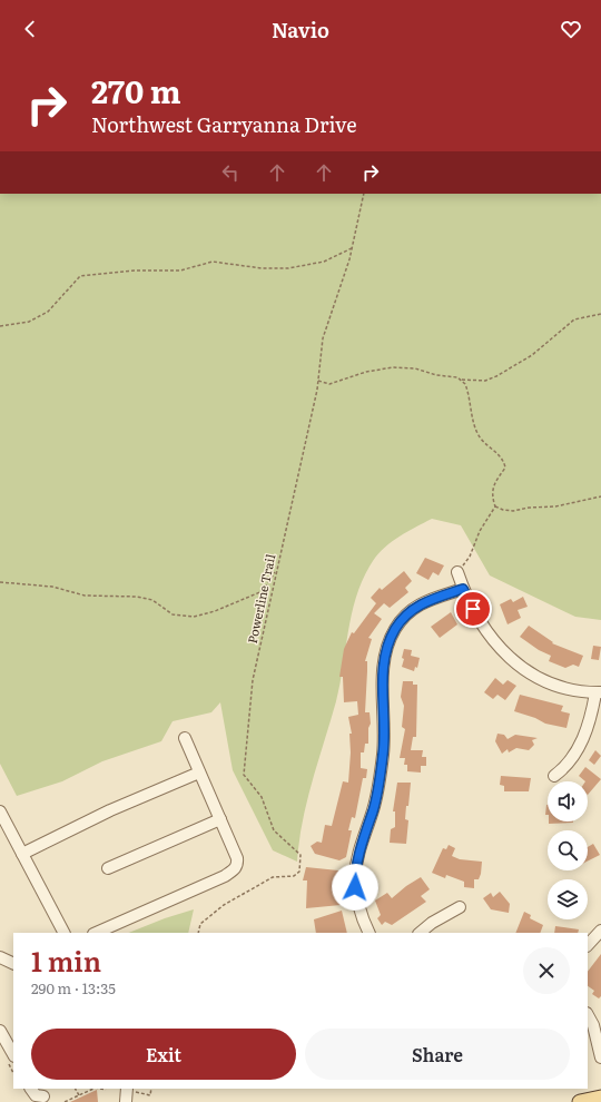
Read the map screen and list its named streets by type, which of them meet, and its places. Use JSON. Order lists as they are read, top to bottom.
{
  "streets": {
    "path": ["Powerline Trail"]
  },
  "page": {
    "header": "Navio",
    "turn": ["270 m", "Northwest Garryanna Drive"],
    "heading": ["1 min", "290 m · 13:35"],
    "buttons": ["Exit", "Share"]
  }
}
